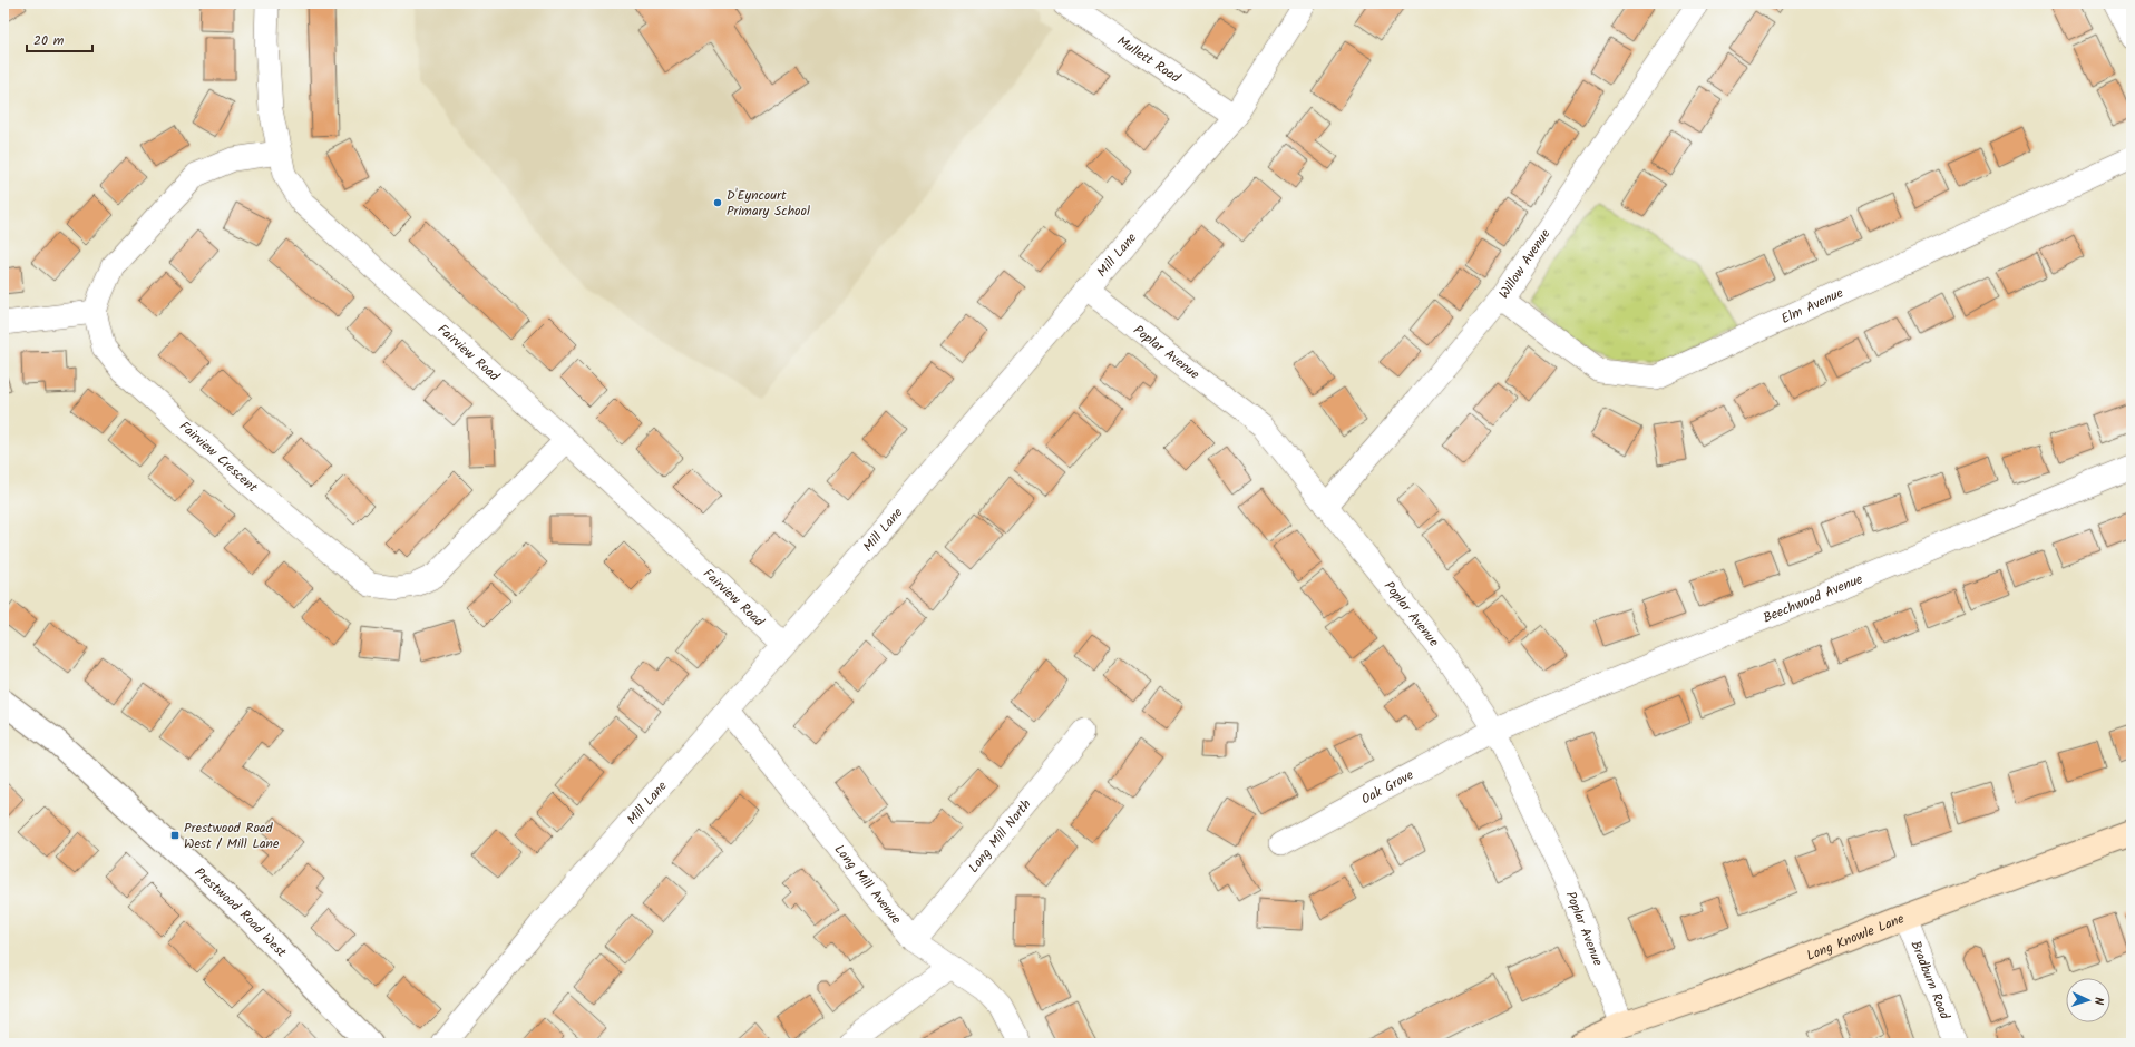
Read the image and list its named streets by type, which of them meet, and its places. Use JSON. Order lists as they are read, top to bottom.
{
  "streets": {
    "main road": ["Long Knowle Lane"],
    "street": [
      "Mullett Road",
      "Mill Lane",
      "Willow Avenue",
      "Elm Avenue",
      "Poplar Avenue",
      "Fairview Road",
      "Fairview Crescent",
      "Beechwood Avenue",
      "Oak Grove",
      "Long Mill North",
      "Long Mill Avenue",
      "Prestwood Road West",
      "Bradburn Road"
    ]
  },
  "crossings": [
    ["Mullett Road", "Mill Lane"],
    ["Mill Lane", "Poplar Avenue"],
    ["Mill Lane", "Fairview Road"],
    ["Mill Lane", "Long Mill Avenue"],
    ["Willow Avenue", "Elm Avenue"],
    ["Willow Avenue", "Poplar Avenue"],
    ["Poplar Avenue", "Beechwood Avenue"],
    ["Poplar Avenue", "Oak Grove"],
    ["Poplar Avenue", "Long Knowle Lane"],
    ["Fairview Road", "Fairview Crescent"],
    ["Beechwood Avenue", "Oak Grove"],
    ["Long Mill North", "Long Mill Avenue"],
    ["Long Knowle Lane", "Bradburn Road"]
  ],
  "places": {
    "other": ["D'Eyncourt Primary School"],
    "transit": ["Prestwood Road West / Mill Lane"]
  },
  "scale_bar": "20 m",
  "north": "right"
}
